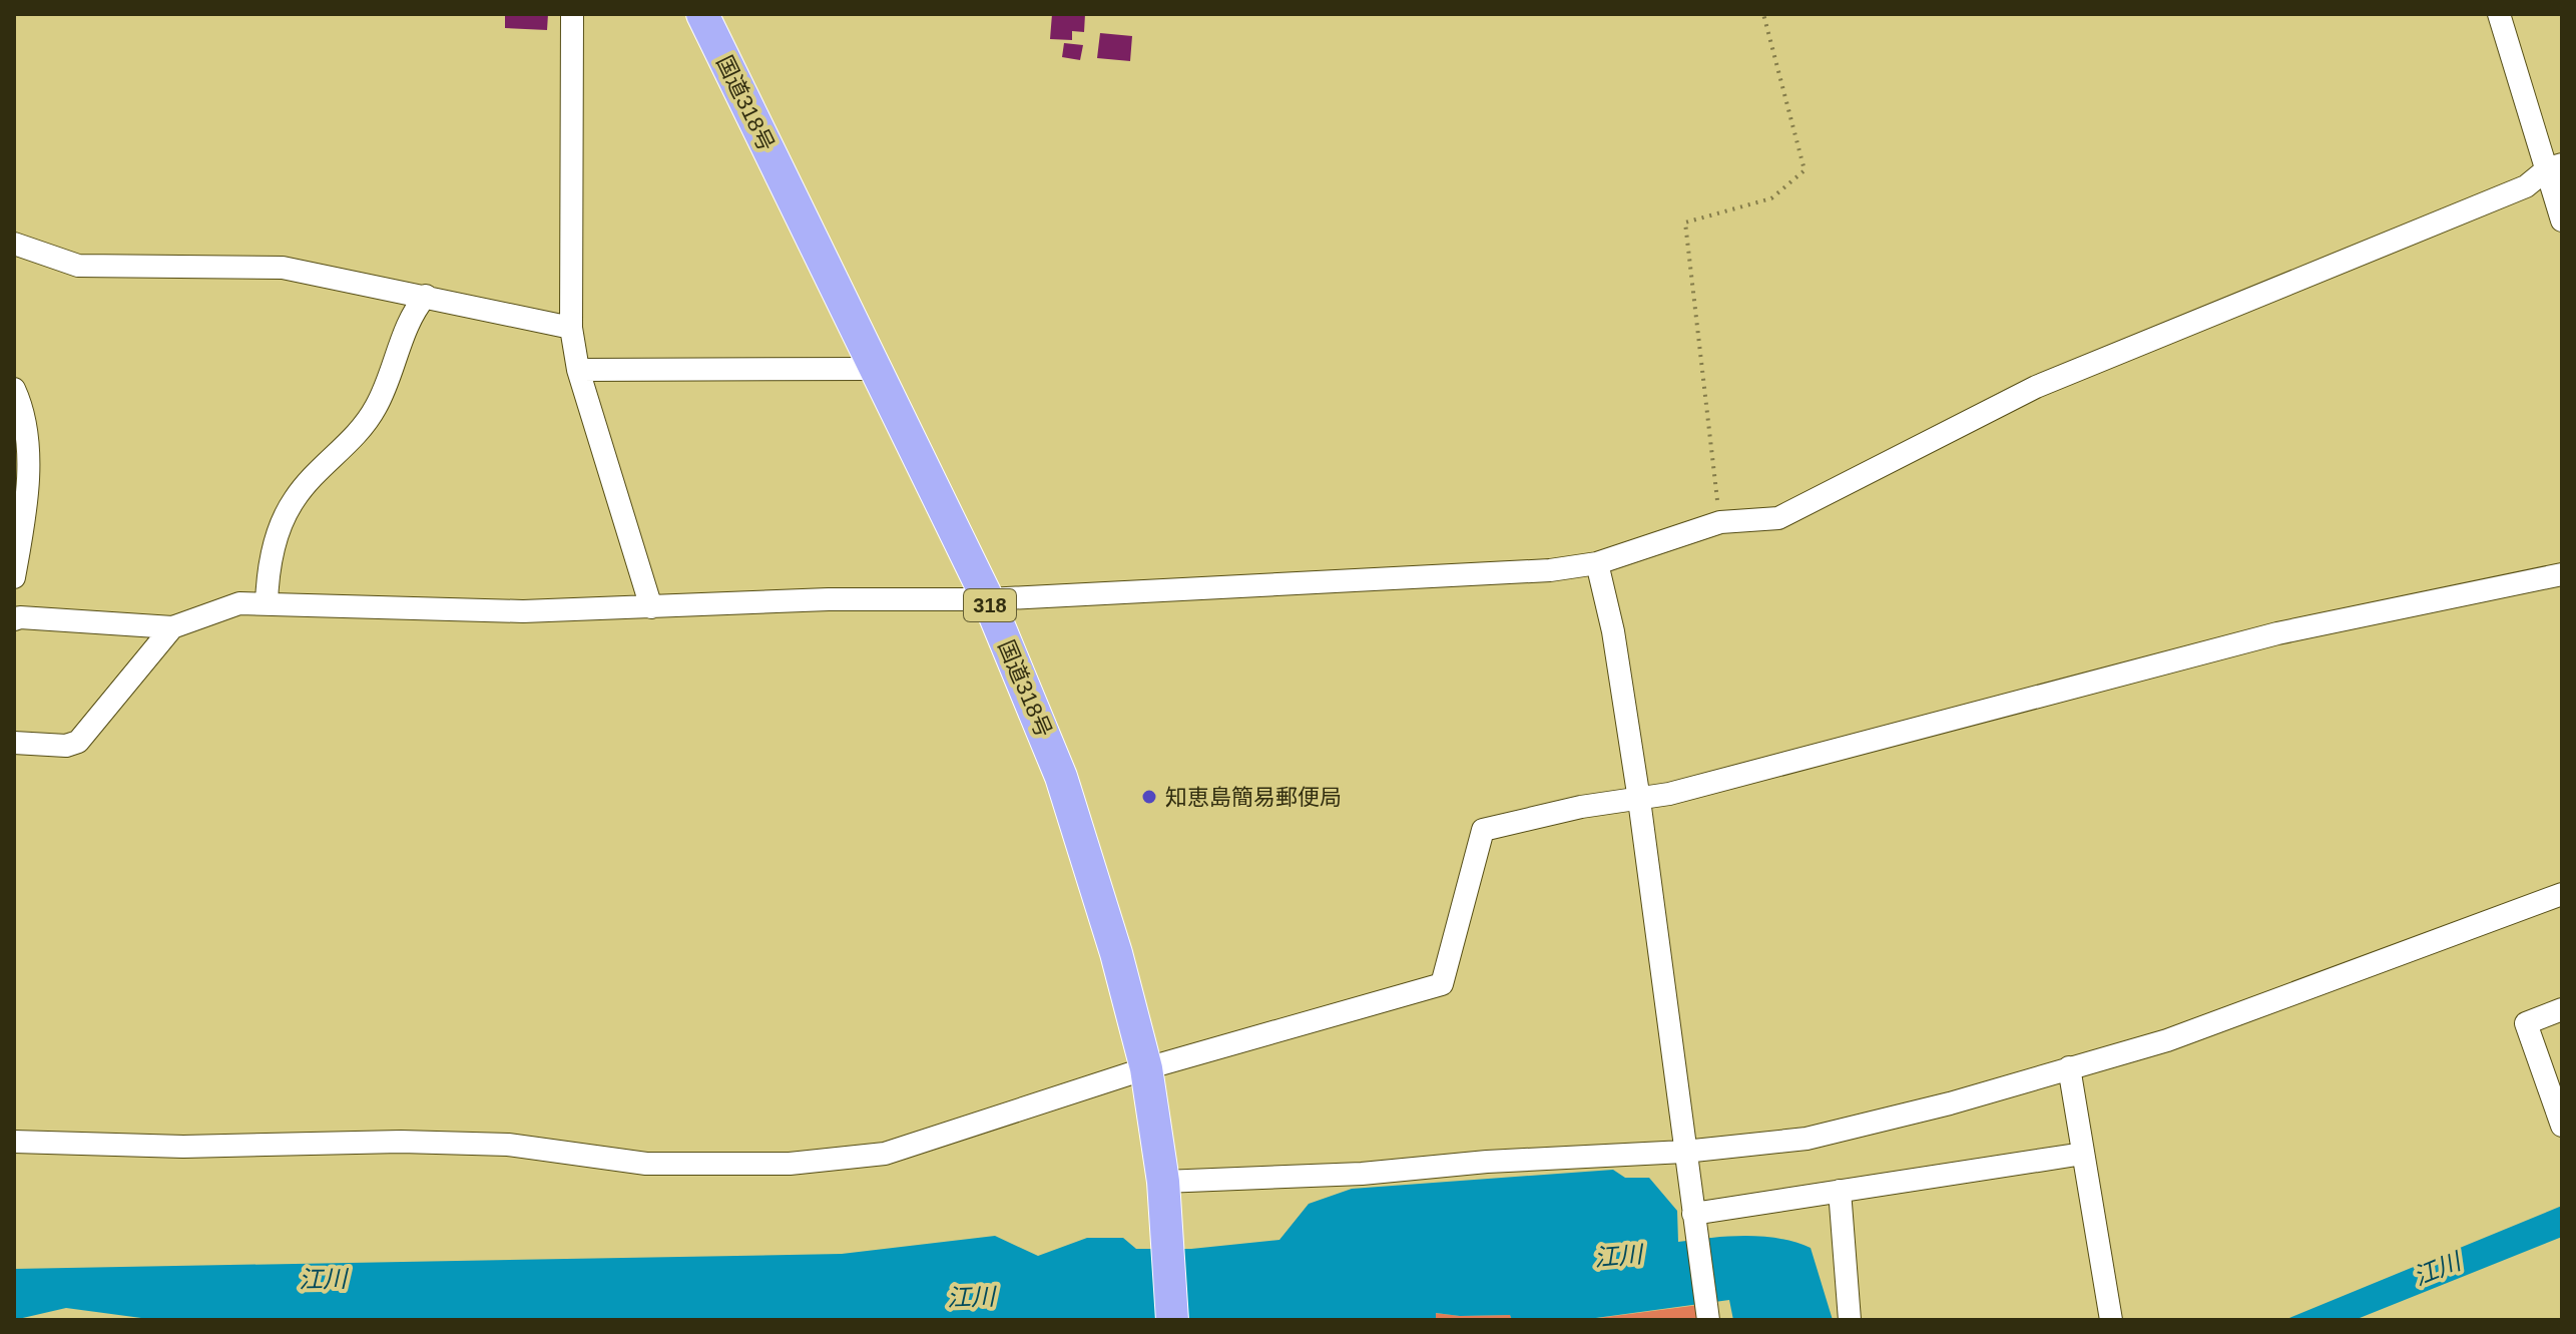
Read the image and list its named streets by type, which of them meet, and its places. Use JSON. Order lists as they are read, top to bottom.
{
  "streets": {
    "highway": ["国道318号", "318"]
  },
  "water": ["江川"],
  "places": ["知恵島簡易郵便局"]
}
